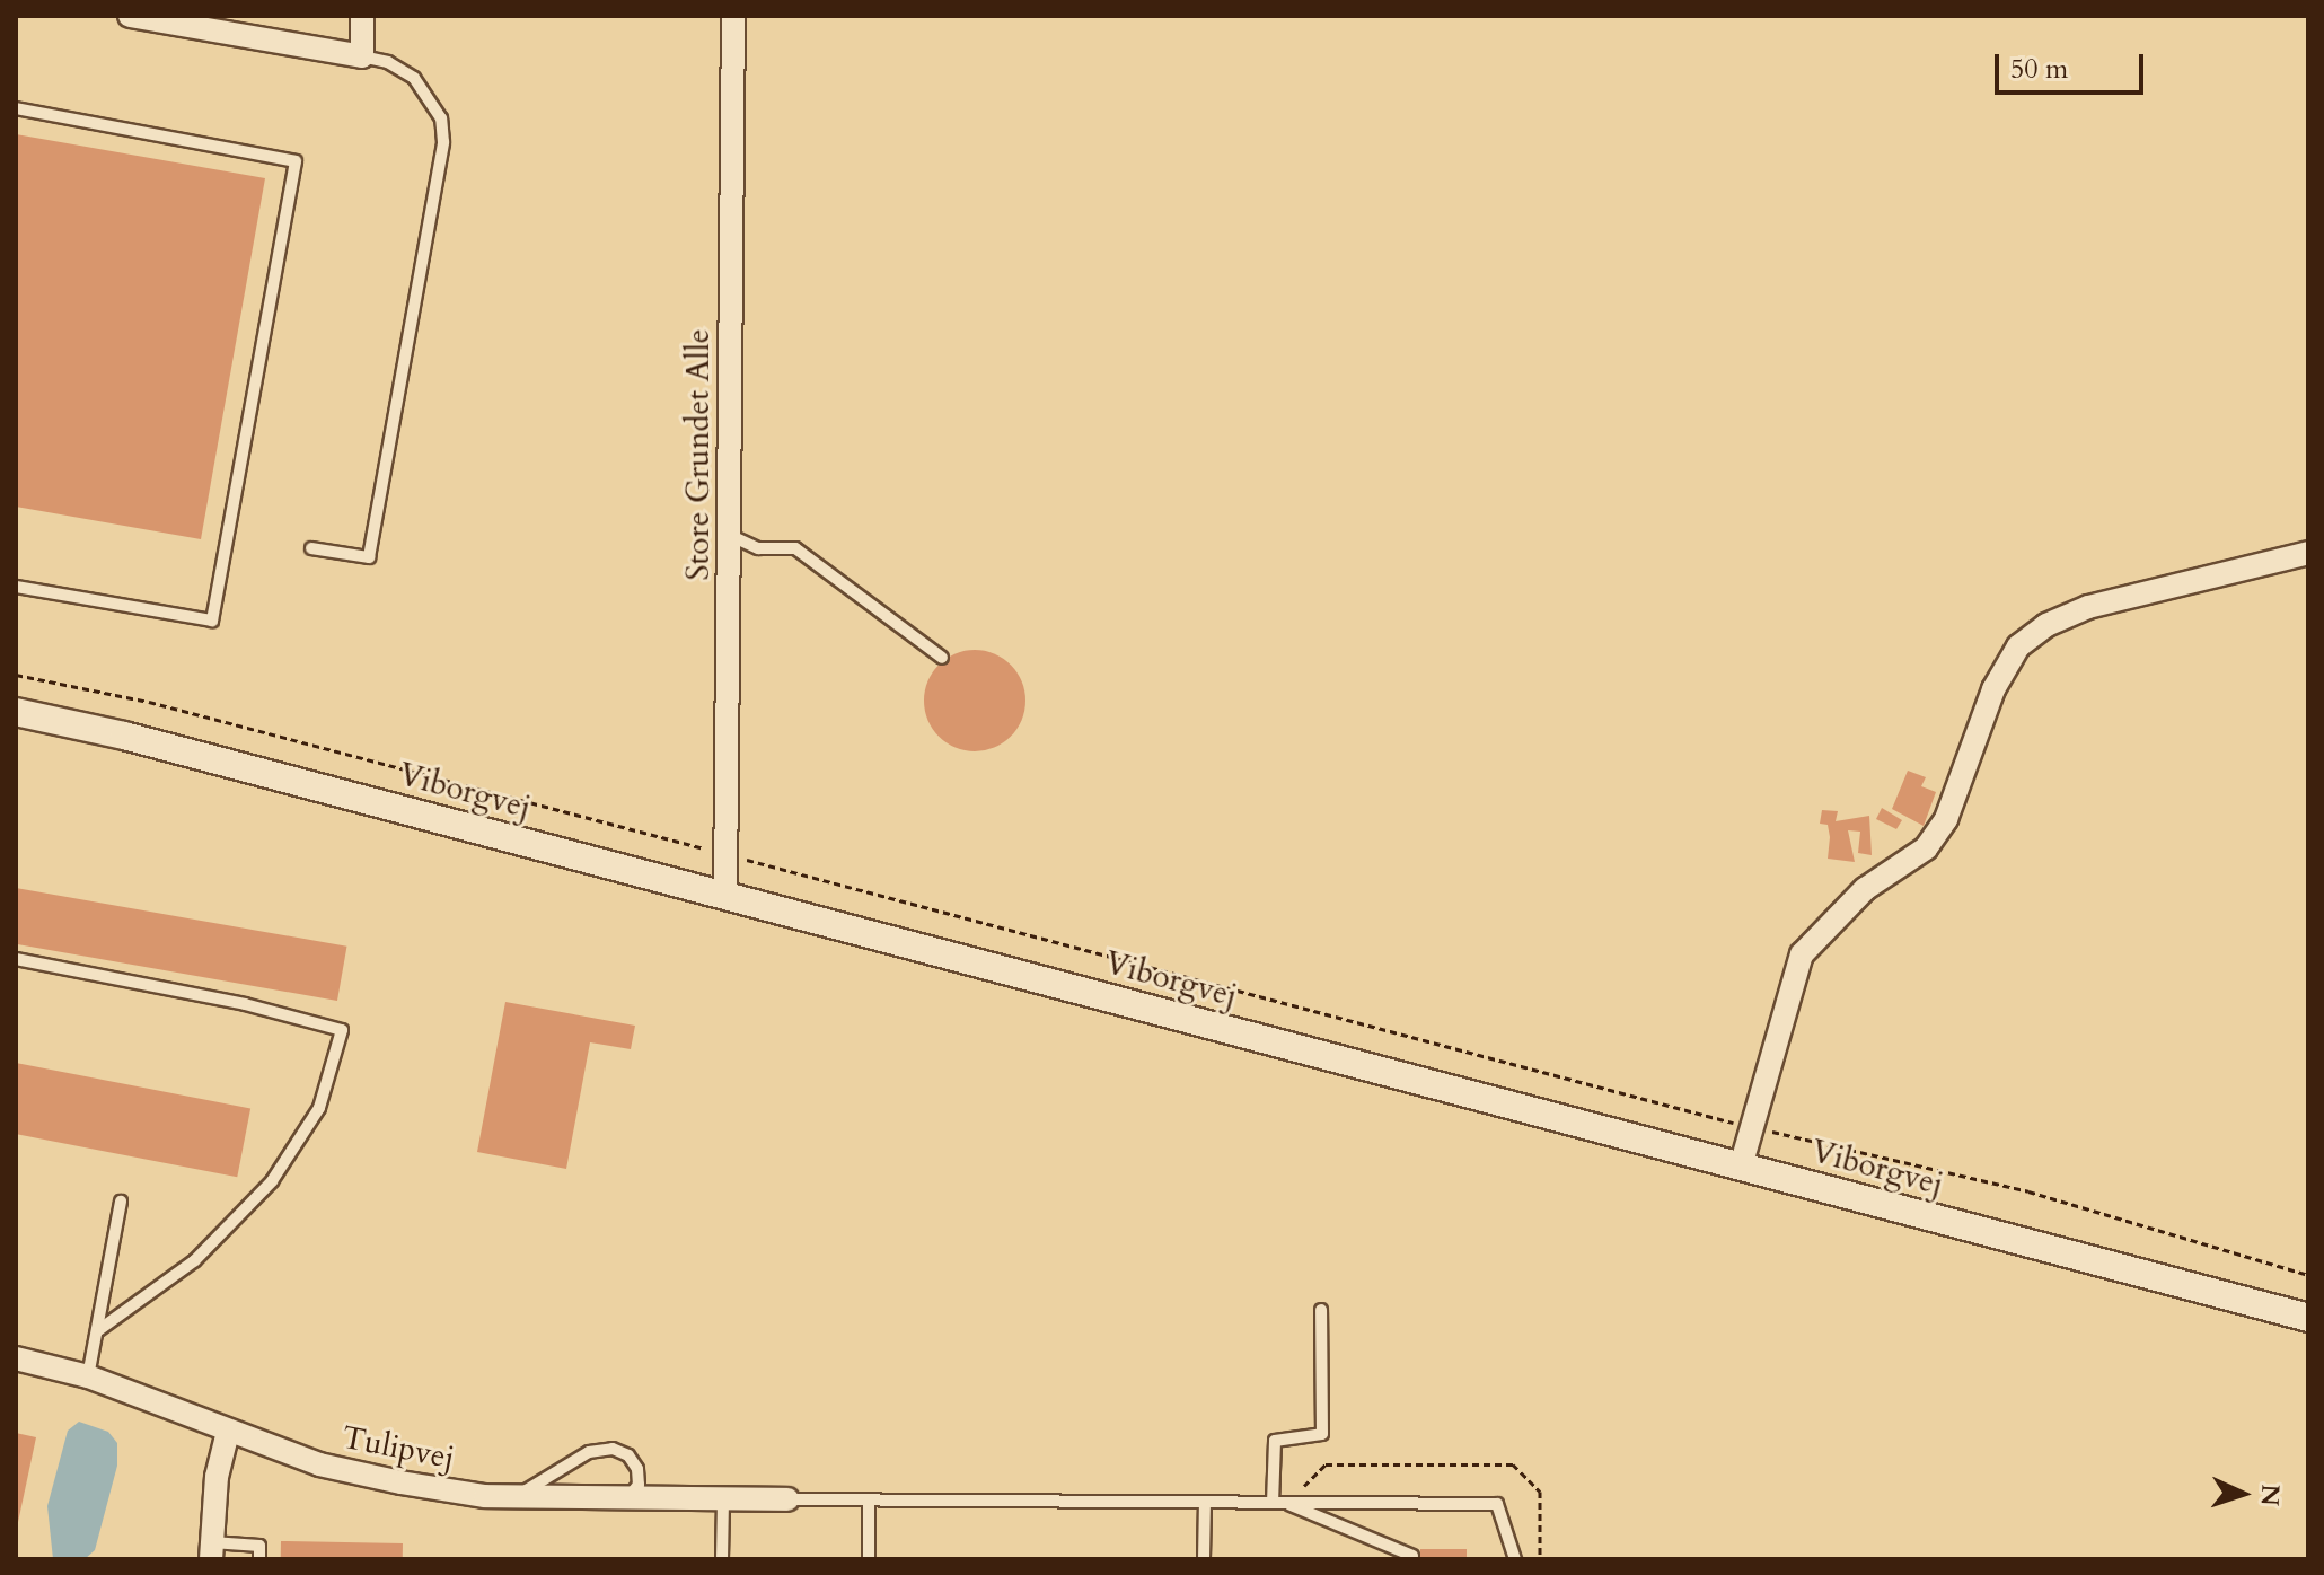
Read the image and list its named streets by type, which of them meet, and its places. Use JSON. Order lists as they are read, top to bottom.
{
  "streets": {
    "street": ["Store Grundet Alle", "Viborgvej", "Tulipvej"]
  },
  "crossings": [
    ["Store Grundet Alle", "Viborgvej"]
  ],
  "scale_bar": "50 m",
  "north": "right"
}
